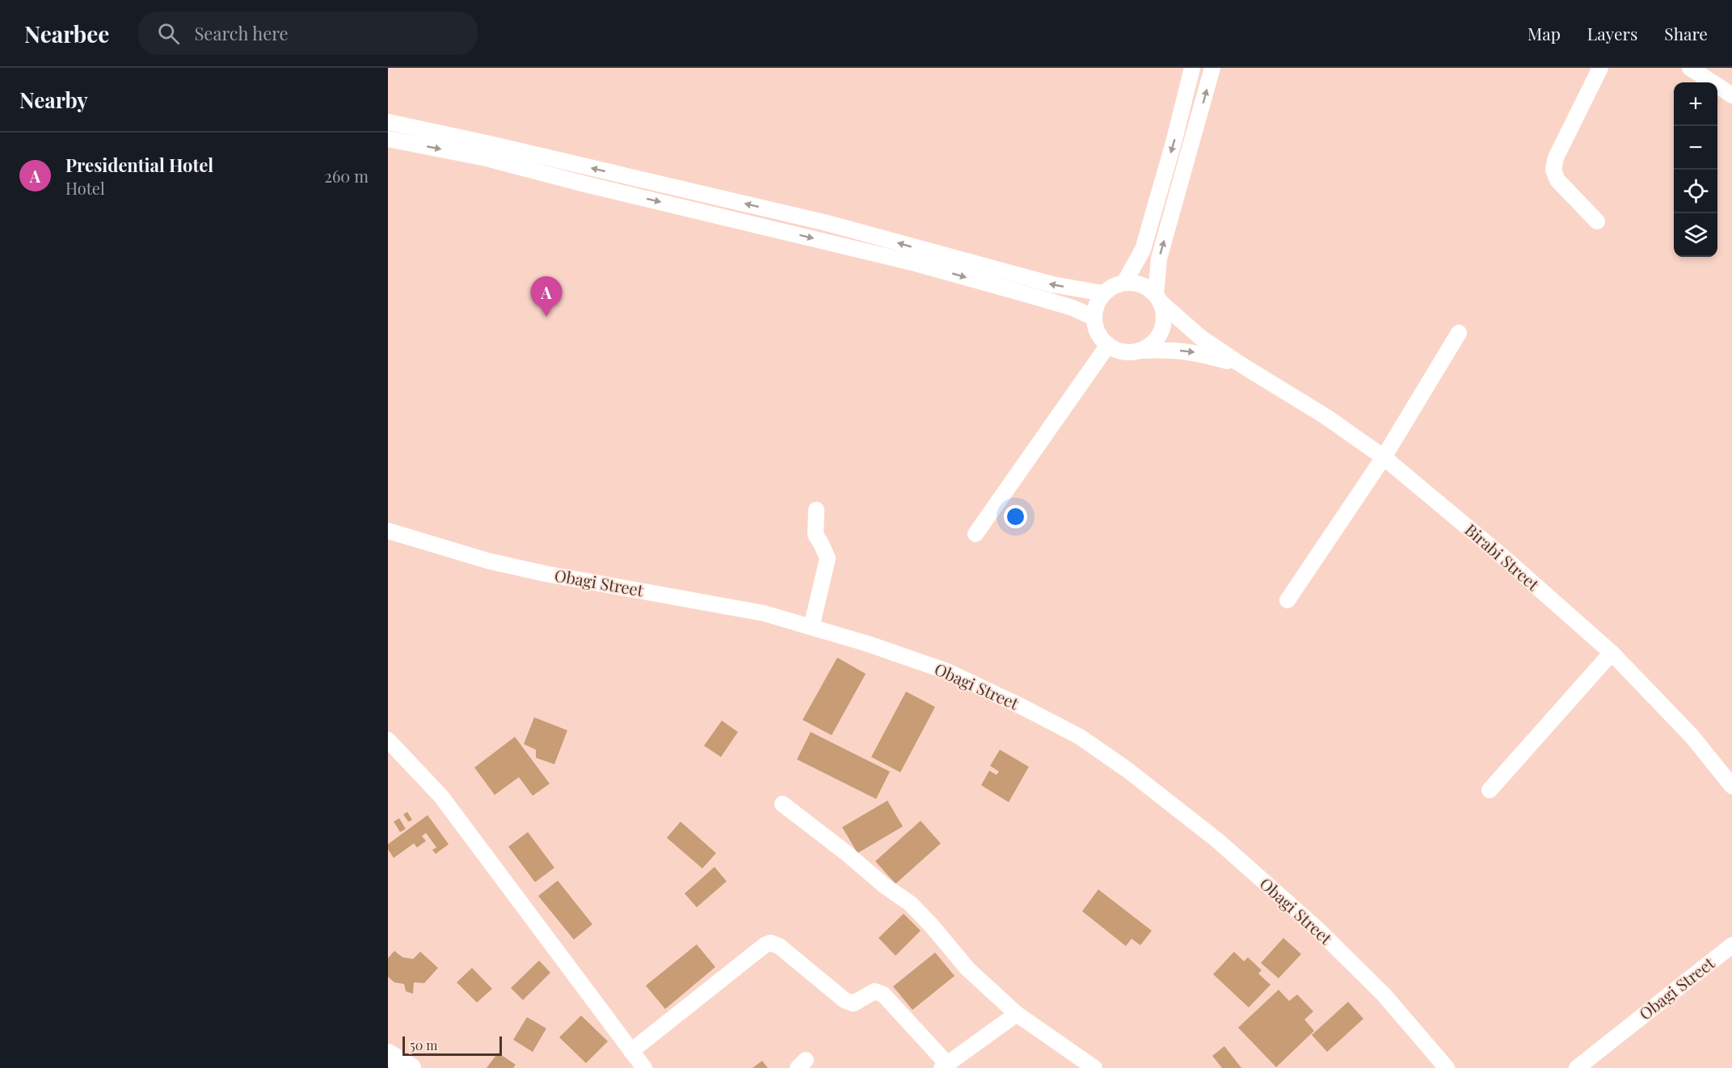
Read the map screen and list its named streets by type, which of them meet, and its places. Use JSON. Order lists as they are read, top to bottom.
{
  "streets": {
    "street": ["Birabi Street", "Obagi Street"]
  },
  "scale_bar": "50 m",
  "page": {
    "header": "Nearbee",
    "search": "Search here",
    "nav": ["Map", "Layers", "Share"],
    "heading": "Nearby",
    "map_buttons": ["+", "−"],
    "list": [
      {
        "mark": "A",
        "name": "Presidential Hotel",
        "note": "Hotel",
        "value": "260 m"
      }
    ],
    "pins": "A",
    "scale": "50 m"
  }
}
